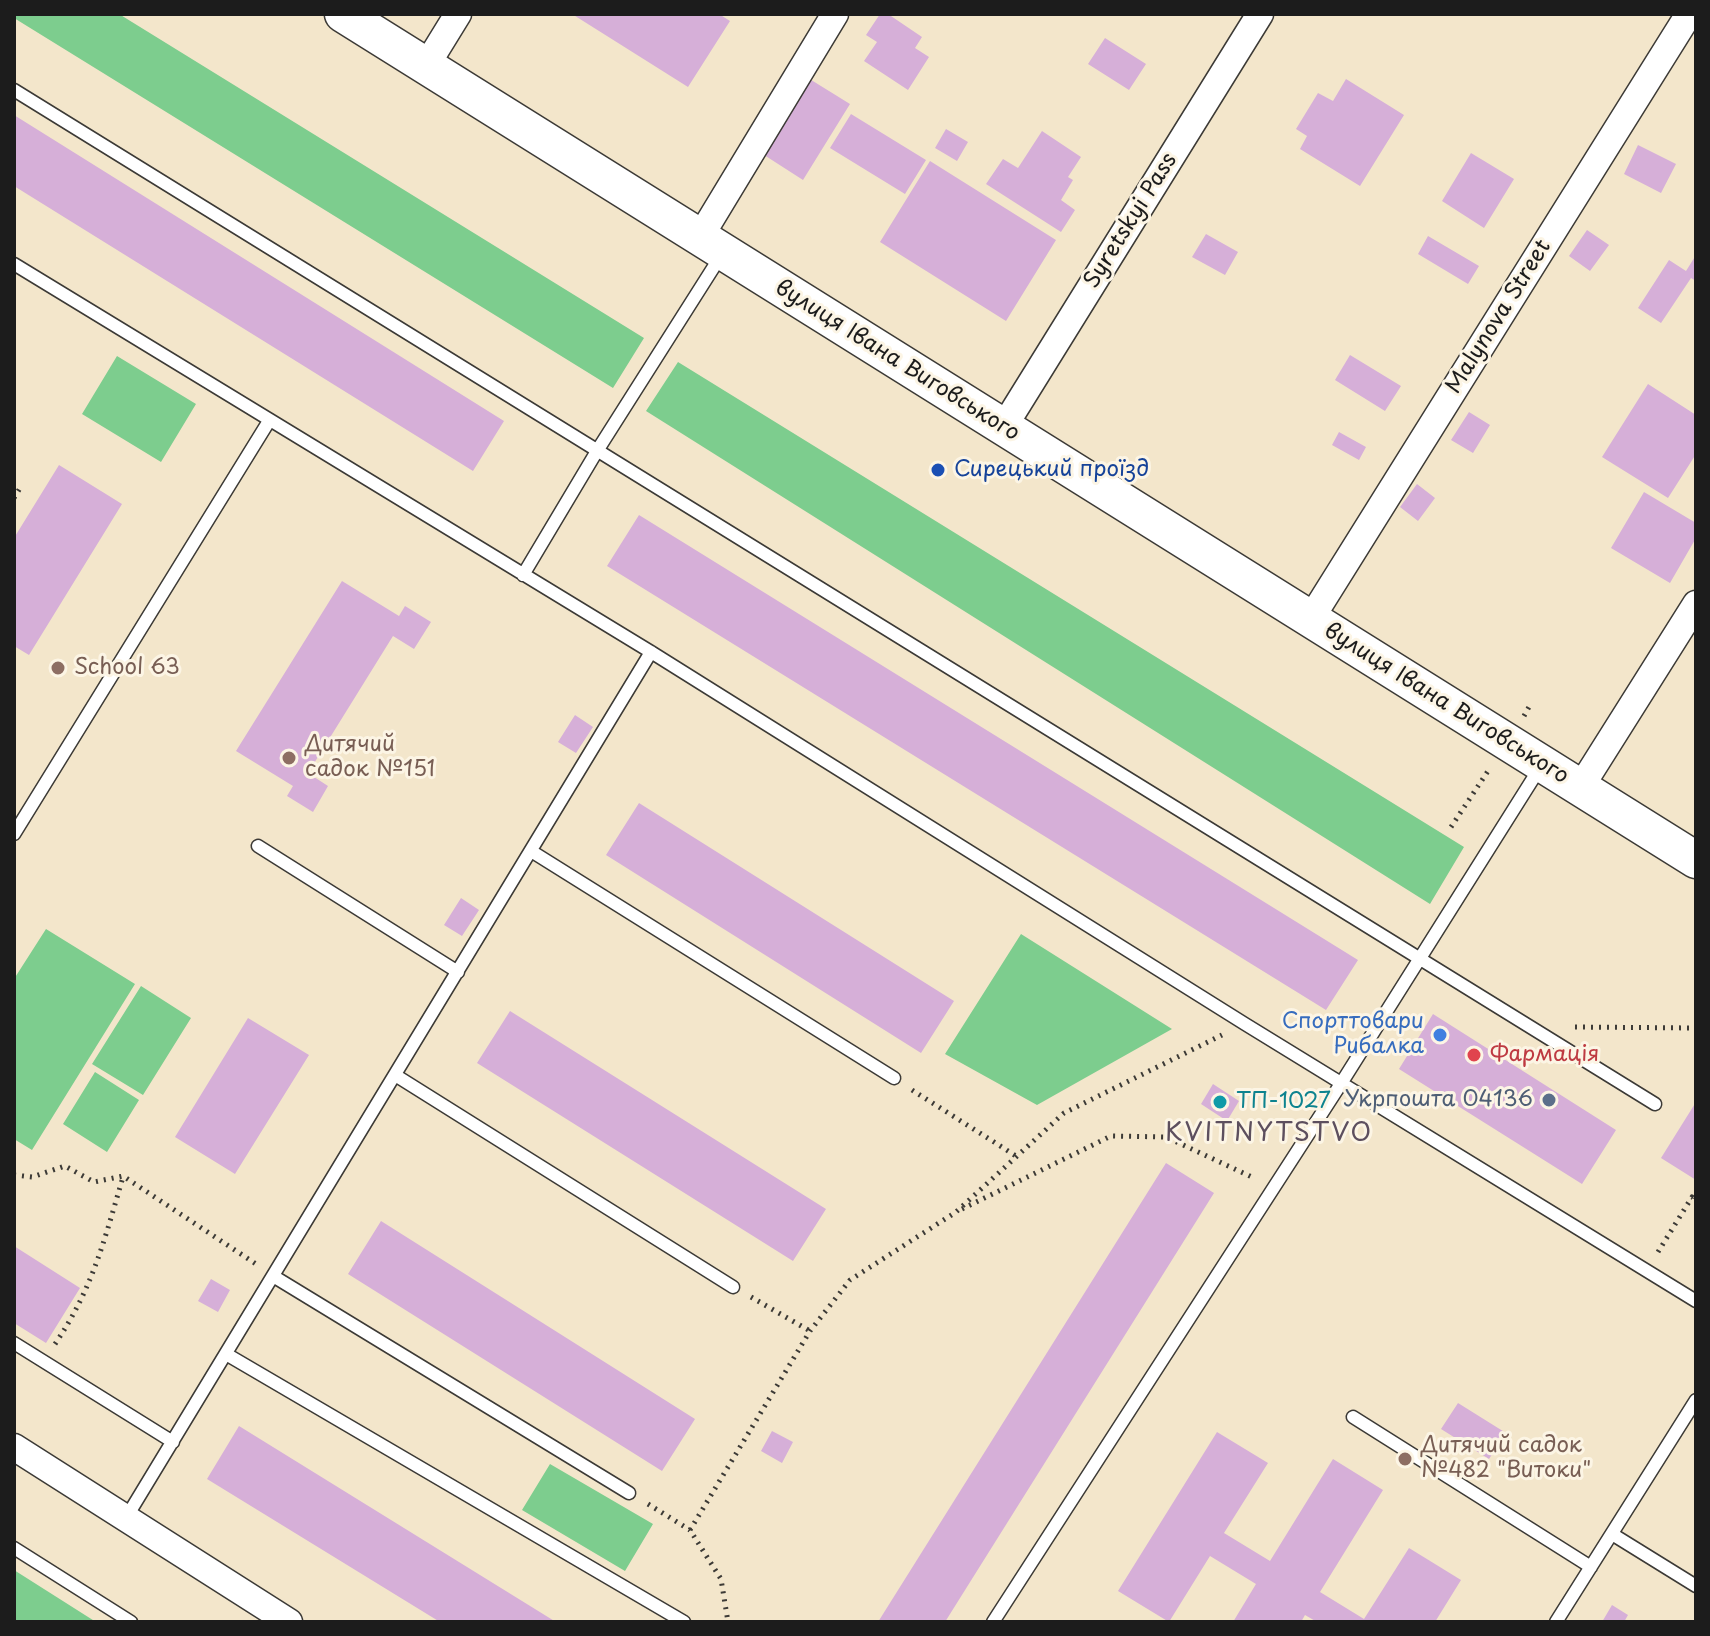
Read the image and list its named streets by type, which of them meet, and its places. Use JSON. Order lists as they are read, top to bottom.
{
  "streets": {
    "main road": ["вулиця Івана Виговського"],
    "street": ["Syretskyi Pass", "Malynova Street"]
  },
  "crossings": [
    ["Syretskyi Pass", "вулиця Івана Виговського"],
    ["Malynova Street", "вулиця Івана Виговського"]
  ],
  "districts": ["KVITNYTSTVO"],
  "places": [
    "Сирецький проїзд",
    "School 63",
    "Дитячий садок №151",
    "Спорттовари Рибалка",
    "Фармація",
    "Укрпошта 04136",
    "ТП-1027",
    "Дитячий садок №482 \"Витоки\""
  ]
}
